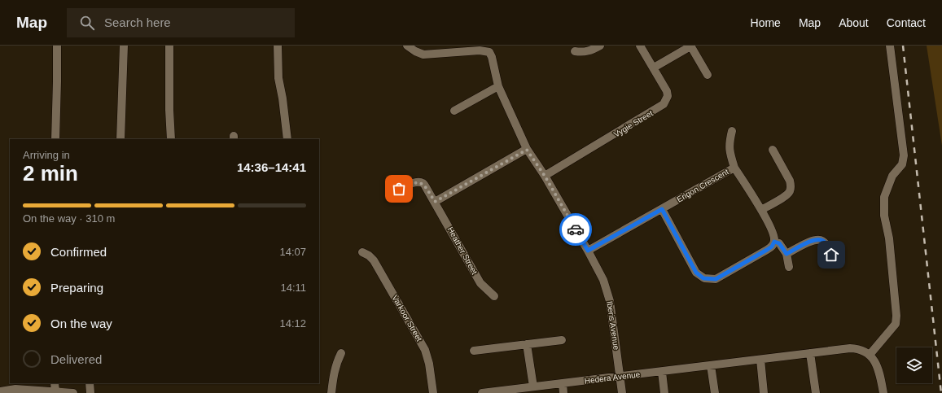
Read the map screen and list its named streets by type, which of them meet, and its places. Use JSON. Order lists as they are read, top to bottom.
{
  "streets": {
    "street": [
      "Vygie Street",
      "Erigon Crescent",
      "Heather Street",
      "Varkoor Street",
      "Iberis Avenue",
      "Hedera Avenue"
    ]
  },
  "crossings": [
    ["Vygie Street", "Iberis Avenue"],
    ["Erigon Crescent", "Iberis Avenue"],
    ["Iberis Avenue", "Hedera Avenue"]
  ],
  "page": {
    "header": "Map",
    "search": "Search here",
    "nav": [
      "Home",
      "Map",
      "About",
      "Contact"
    ],
    "heading": ["2 min", "Arriving in", "14:36–14:41"],
    "bar": "On the way · 310 m",
    "list": [
      ["Confirmed", "14:07"],
      ["Preparing", "14:11"],
      ["On the way", "14:12"],
      "Delivered"
    ]
  }
}
